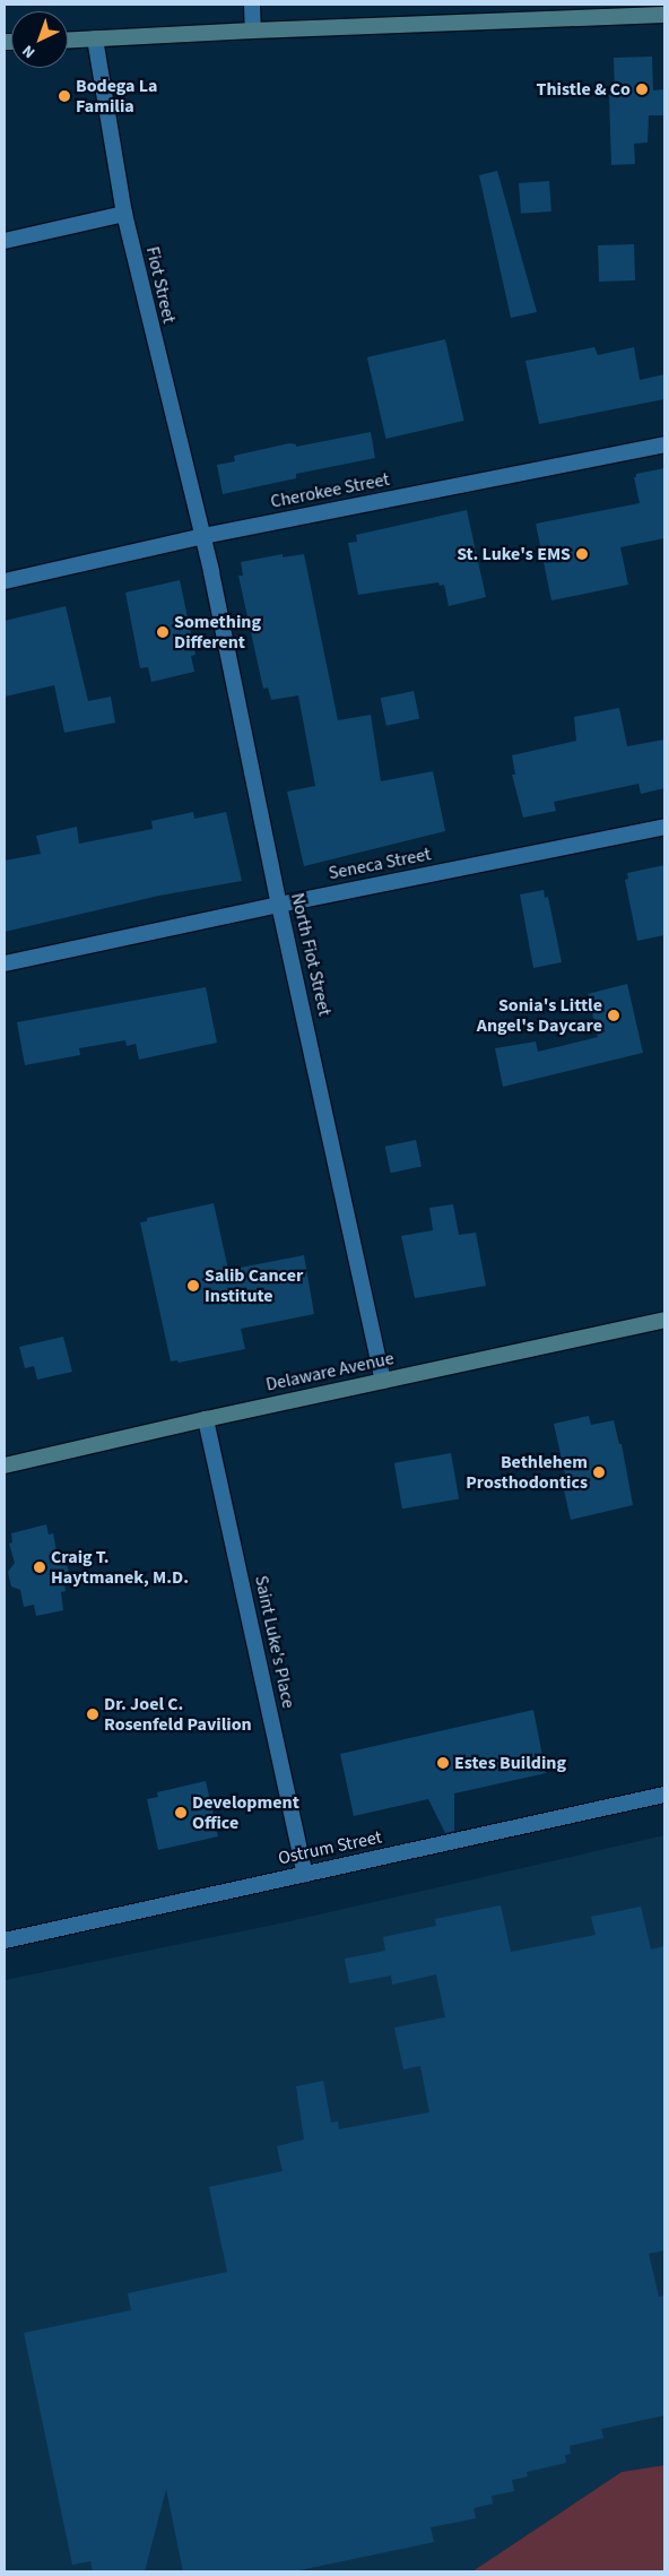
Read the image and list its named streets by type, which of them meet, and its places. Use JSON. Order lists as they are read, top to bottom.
{
  "streets": {
    "main road": ["Delaware Avenue"],
    "street": [
      "Fiot Street",
      "Cherokee Street",
      "Seneca Street",
      "North Fiot Street",
      "Saint Luke's Place",
      "Ostrum Street"
    ]
  },
  "crossings": [
    ["Fiot Street", "Cherokee Street"],
    ["Fiot Street", "North Fiot Street"],
    ["Cherokee Street", "North Fiot Street"],
    ["Seneca Street", "North Fiot Street"],
    ["North Fiot Street", "Delaware Avenue"],
    ["Delaware Avenue", "Saint Luke's Place"],
    ["Saint Luke's Place", "Ostrum Street"]
  ],
  "places": [
    "Thistle & Co",
    "Bodega La Familia",
    "St. Luke's EMS",
    "Something Different",
    "Sonia's Little Angel's Daycare",
    "Salib Cancer Institute",
    "Bethlehem Prosthodontics",
    "Craig T. Haytmanek, M.D.",
    "Dr. Joel C. Rosenfeld Pavilion",
    "Estes Building",
    "Development Office"
  ],
  "north": "bottom left"
}
